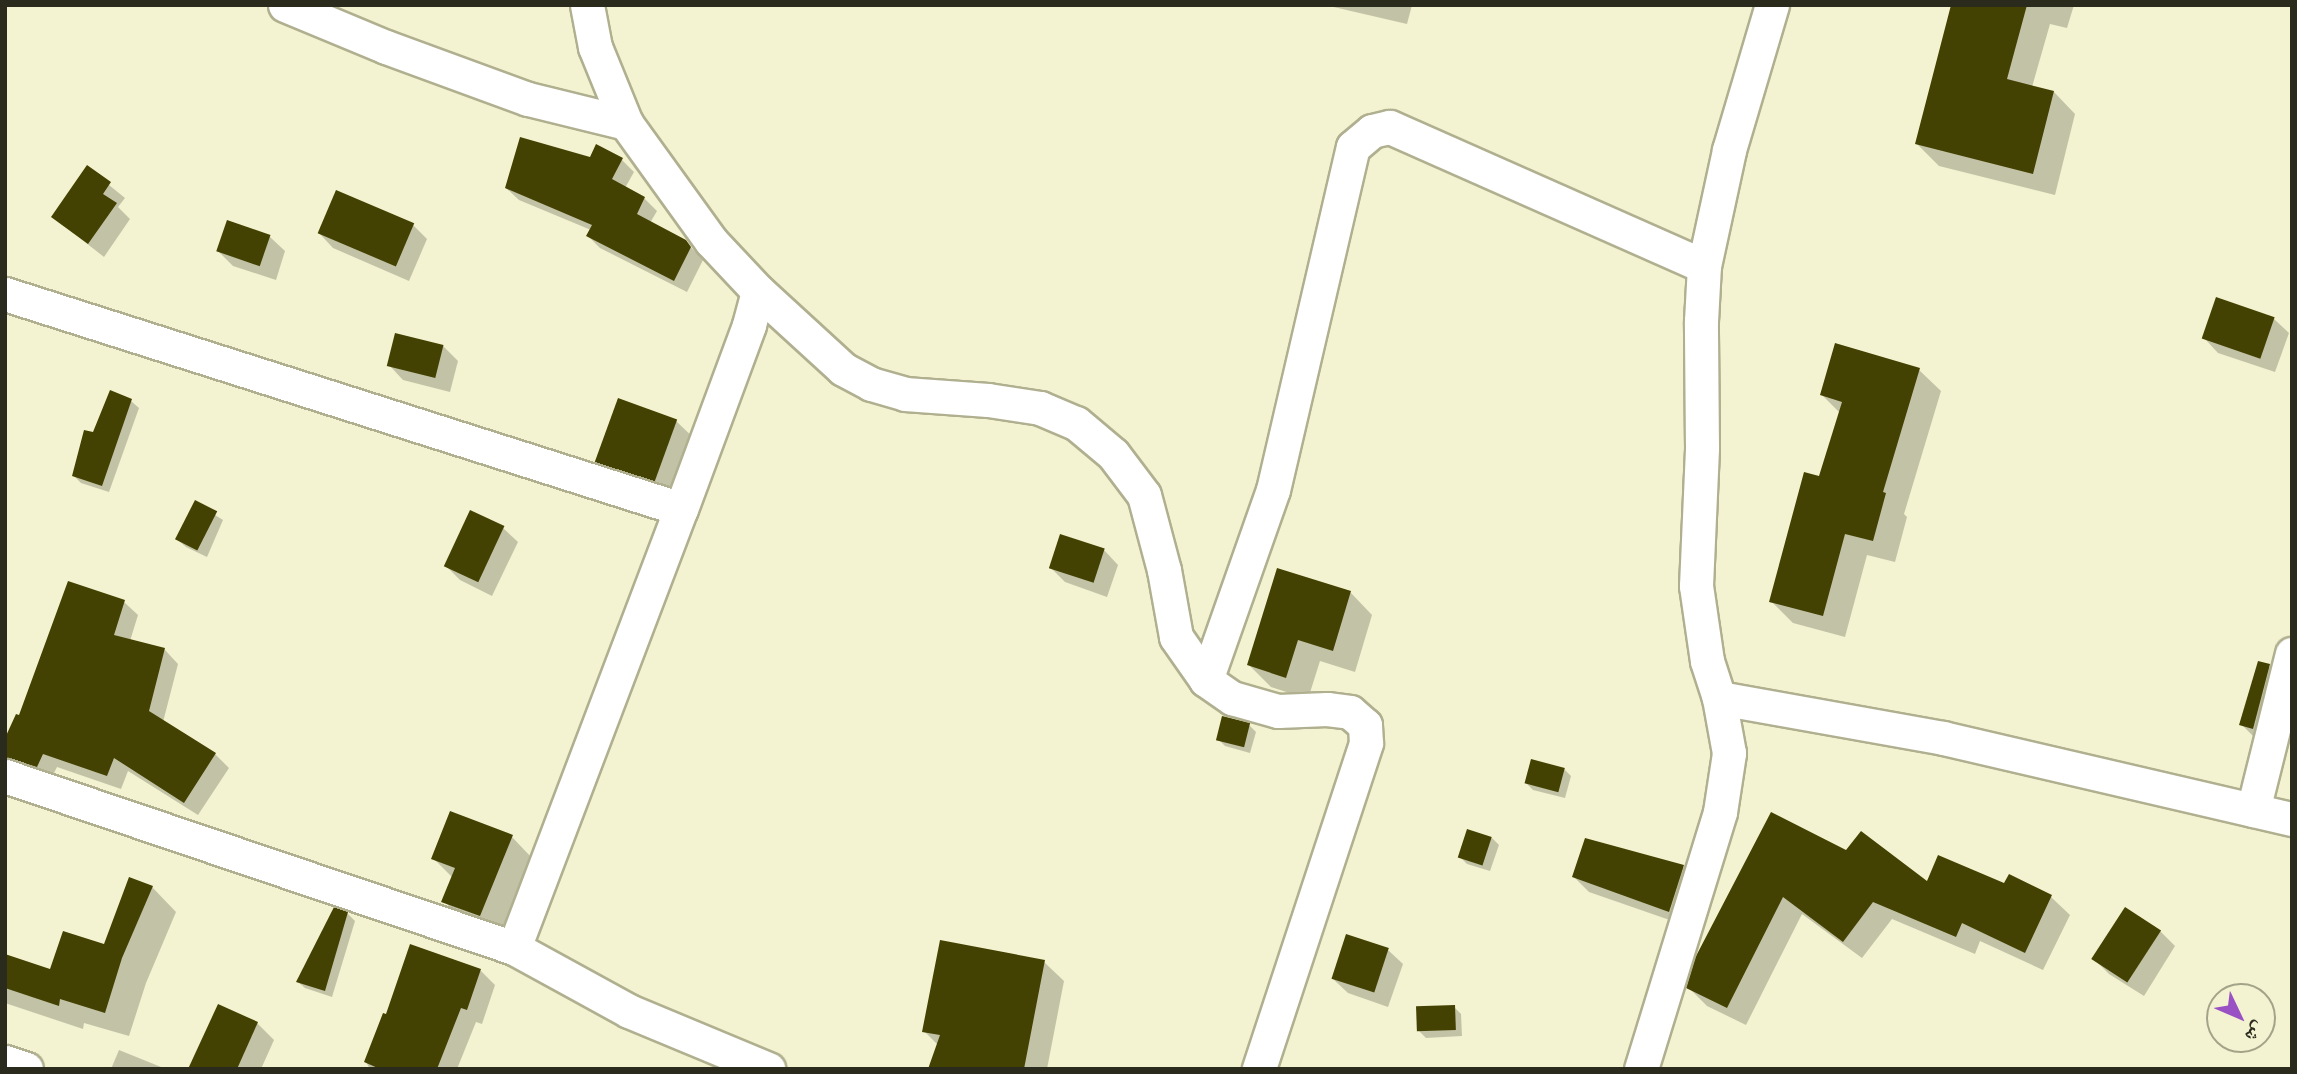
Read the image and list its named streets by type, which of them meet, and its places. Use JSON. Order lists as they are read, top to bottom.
{
  "north": "bottom right"
}
